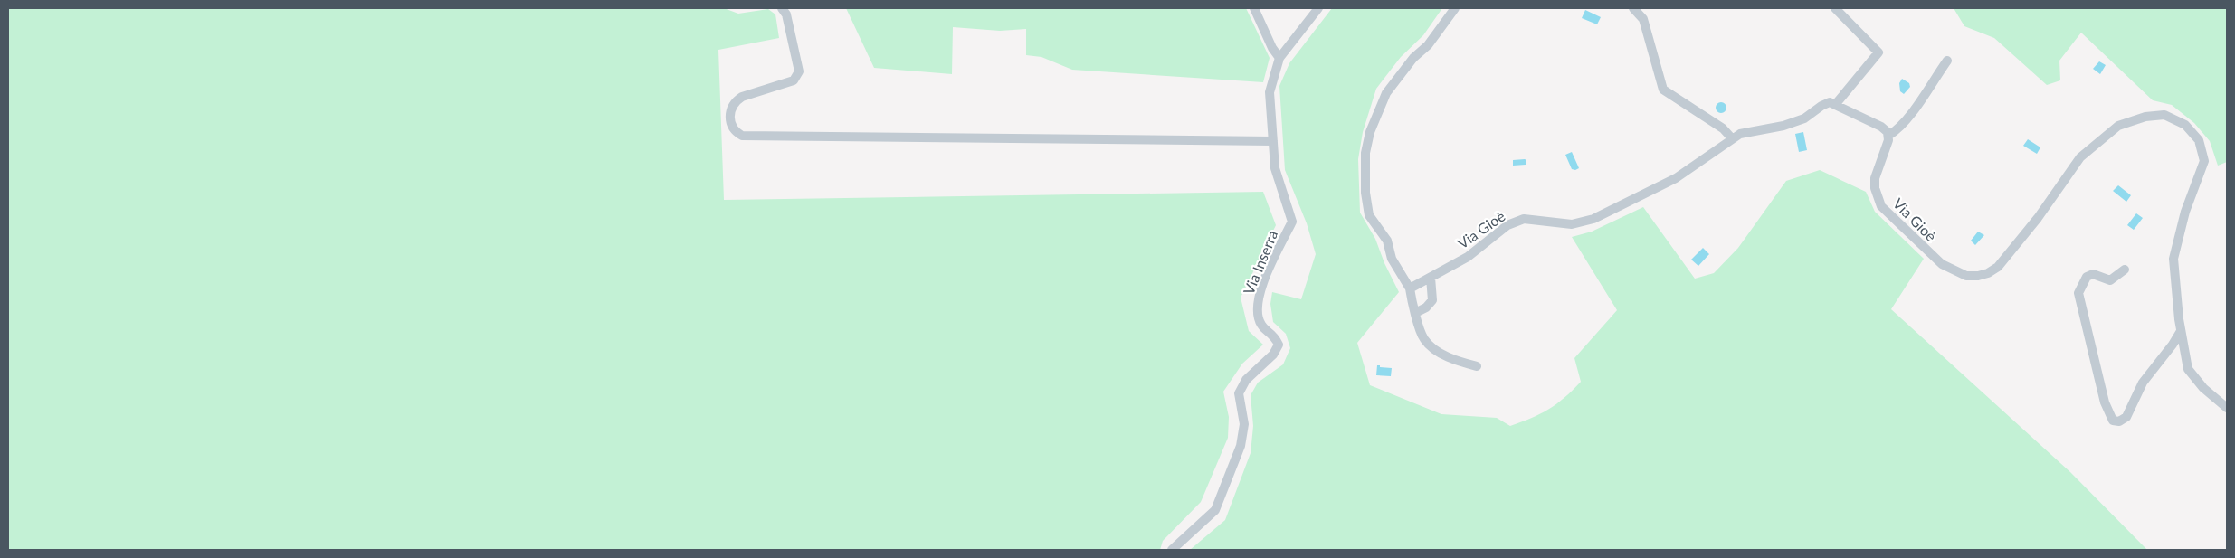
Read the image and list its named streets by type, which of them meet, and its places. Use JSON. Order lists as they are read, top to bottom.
{
  "streets": {
    "street": ["Via Gioè", "Via Inserra"]
  }
}
